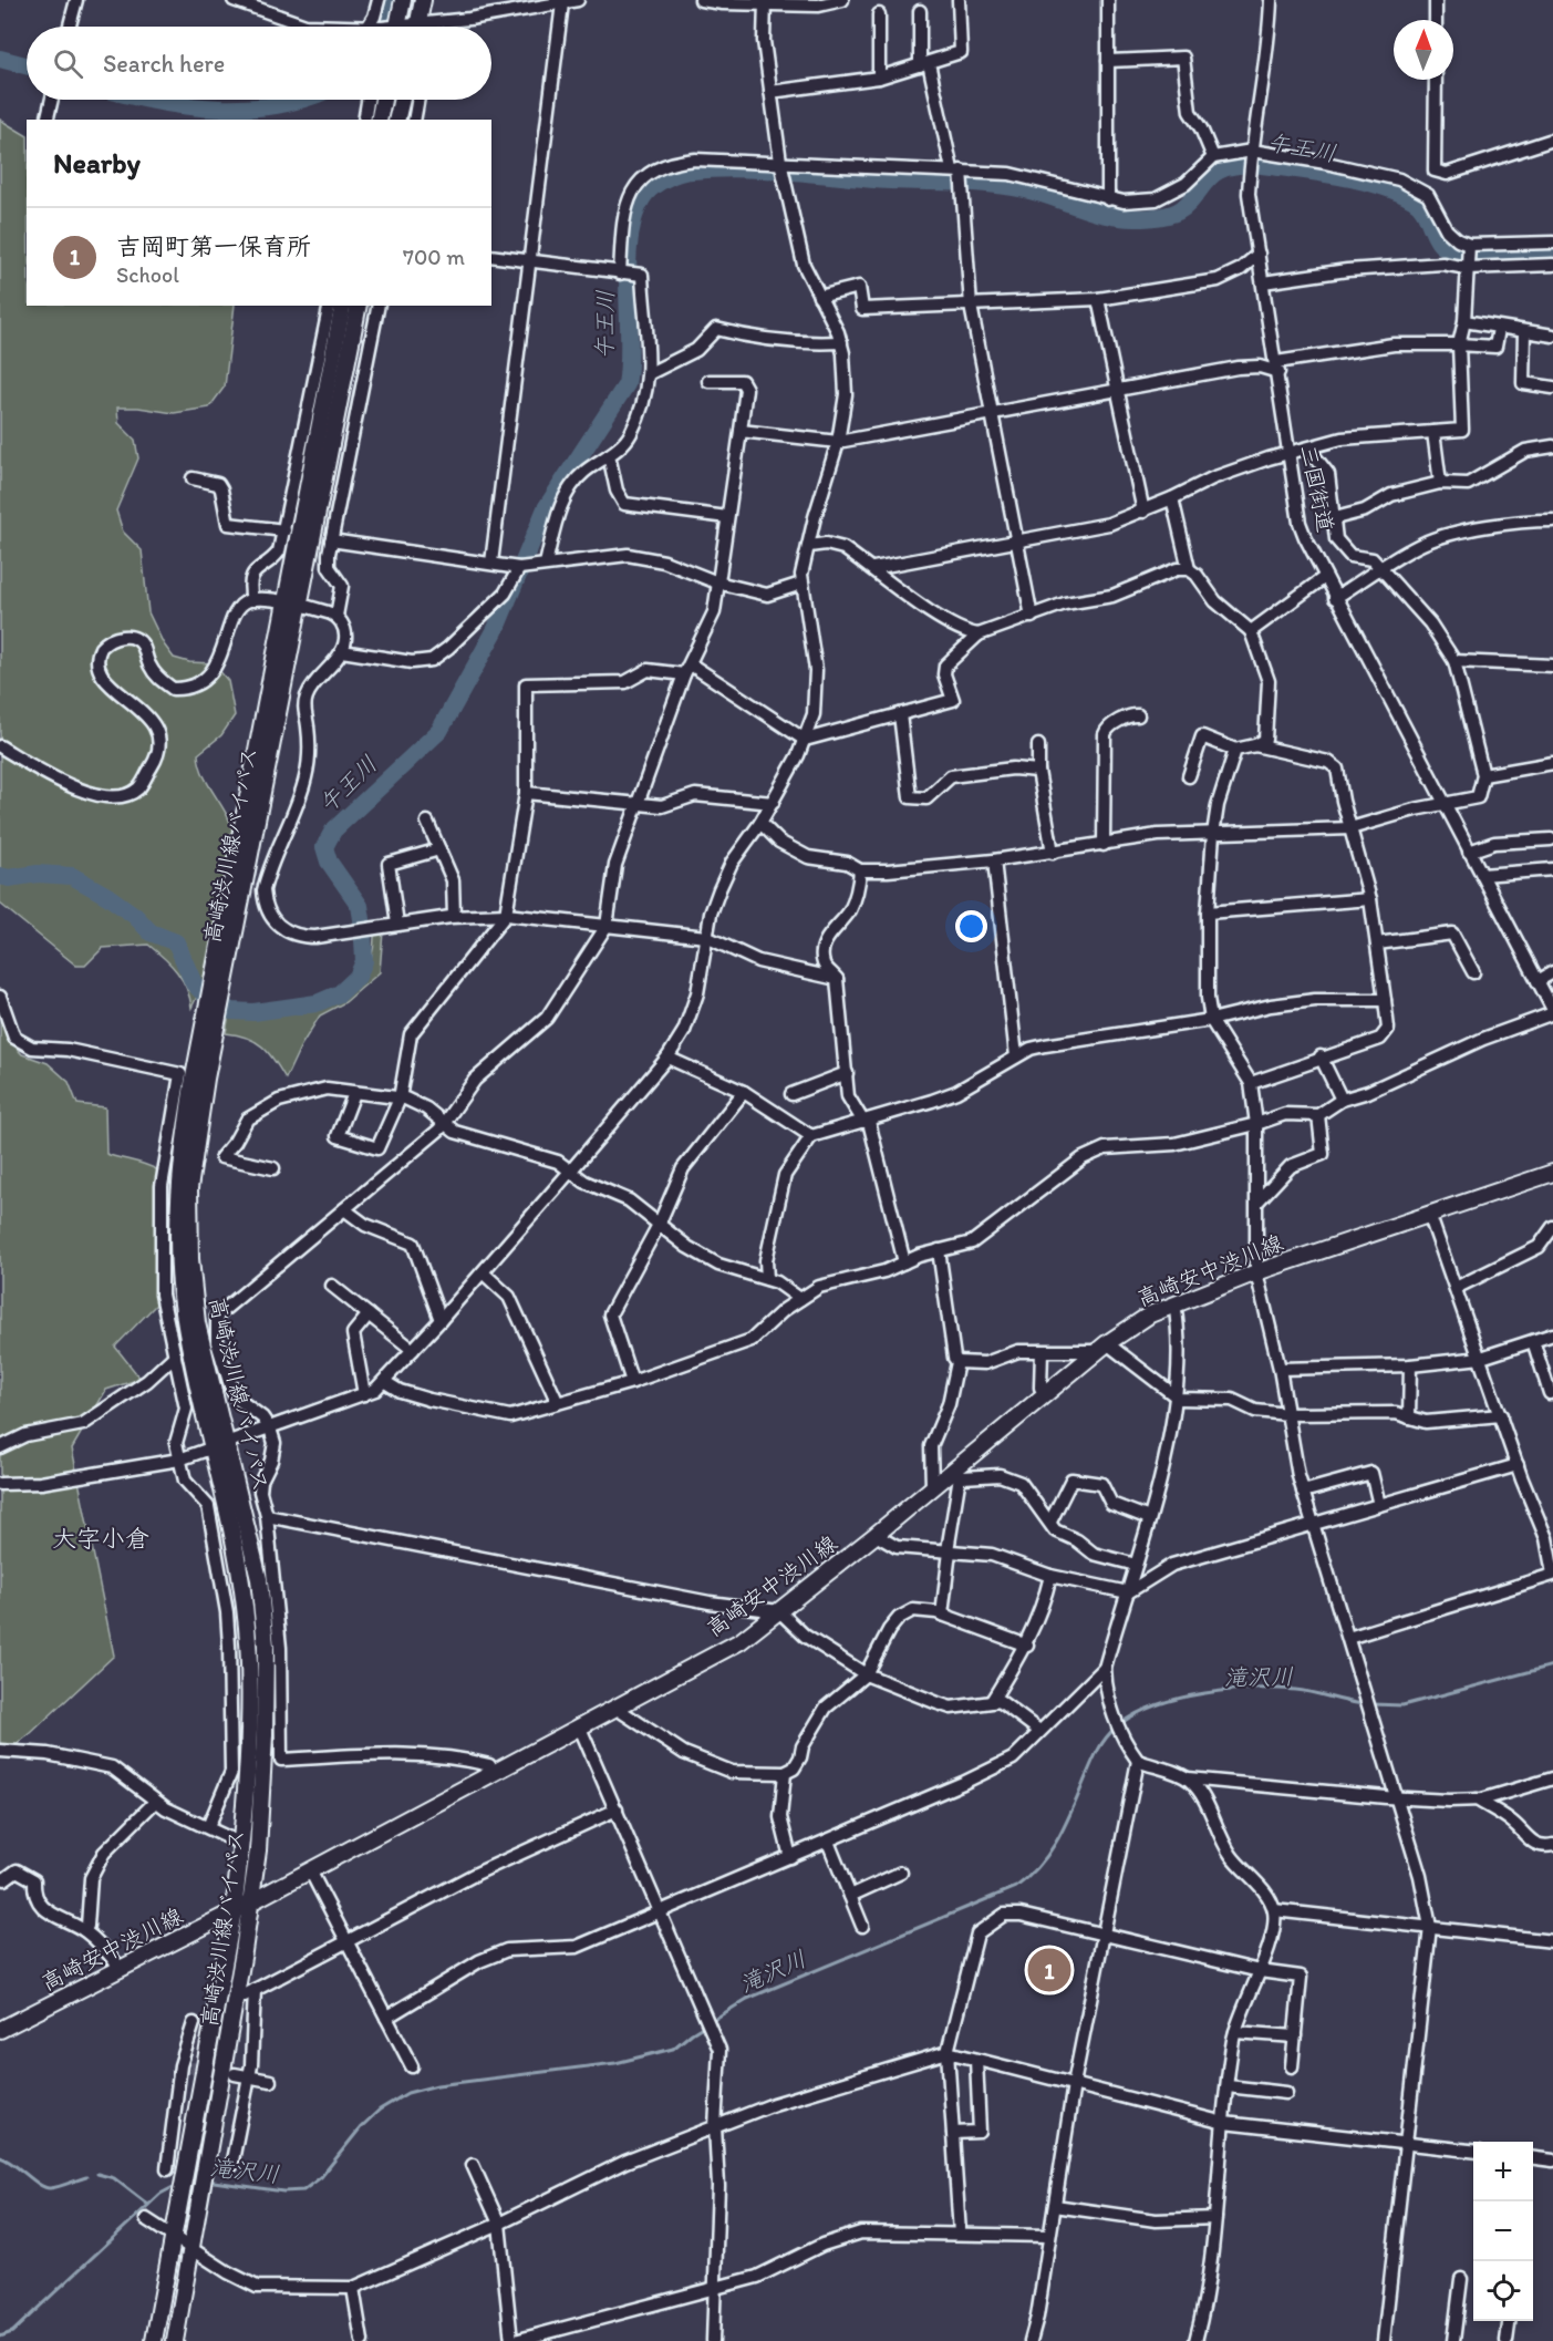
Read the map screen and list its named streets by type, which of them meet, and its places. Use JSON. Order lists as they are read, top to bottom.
{
  "streets": {
    "main road": ["高崎渋川線バイパス", "高崎安中渋川線"],
    "street": ["三国街道"]
  },
  "crossings": [
    ["高崎渋川線バイパス", "高崎安中渋川線"]
  ],
  "districts": ["大字小倉"],
  "water": ["午王川", "滝沢川"],
  "north": "top",
  "page": {
    "search": "Search here",
    "heading": "Nearby",
    "list": [
      {
        "mark": "1",
        "name": "吉岡町第一保育所",
        "note": "School",
        "value": "700 m"
      }
    ],
    "pins": "1",
    "map_buttons": ["+", "−"]
  }
}
